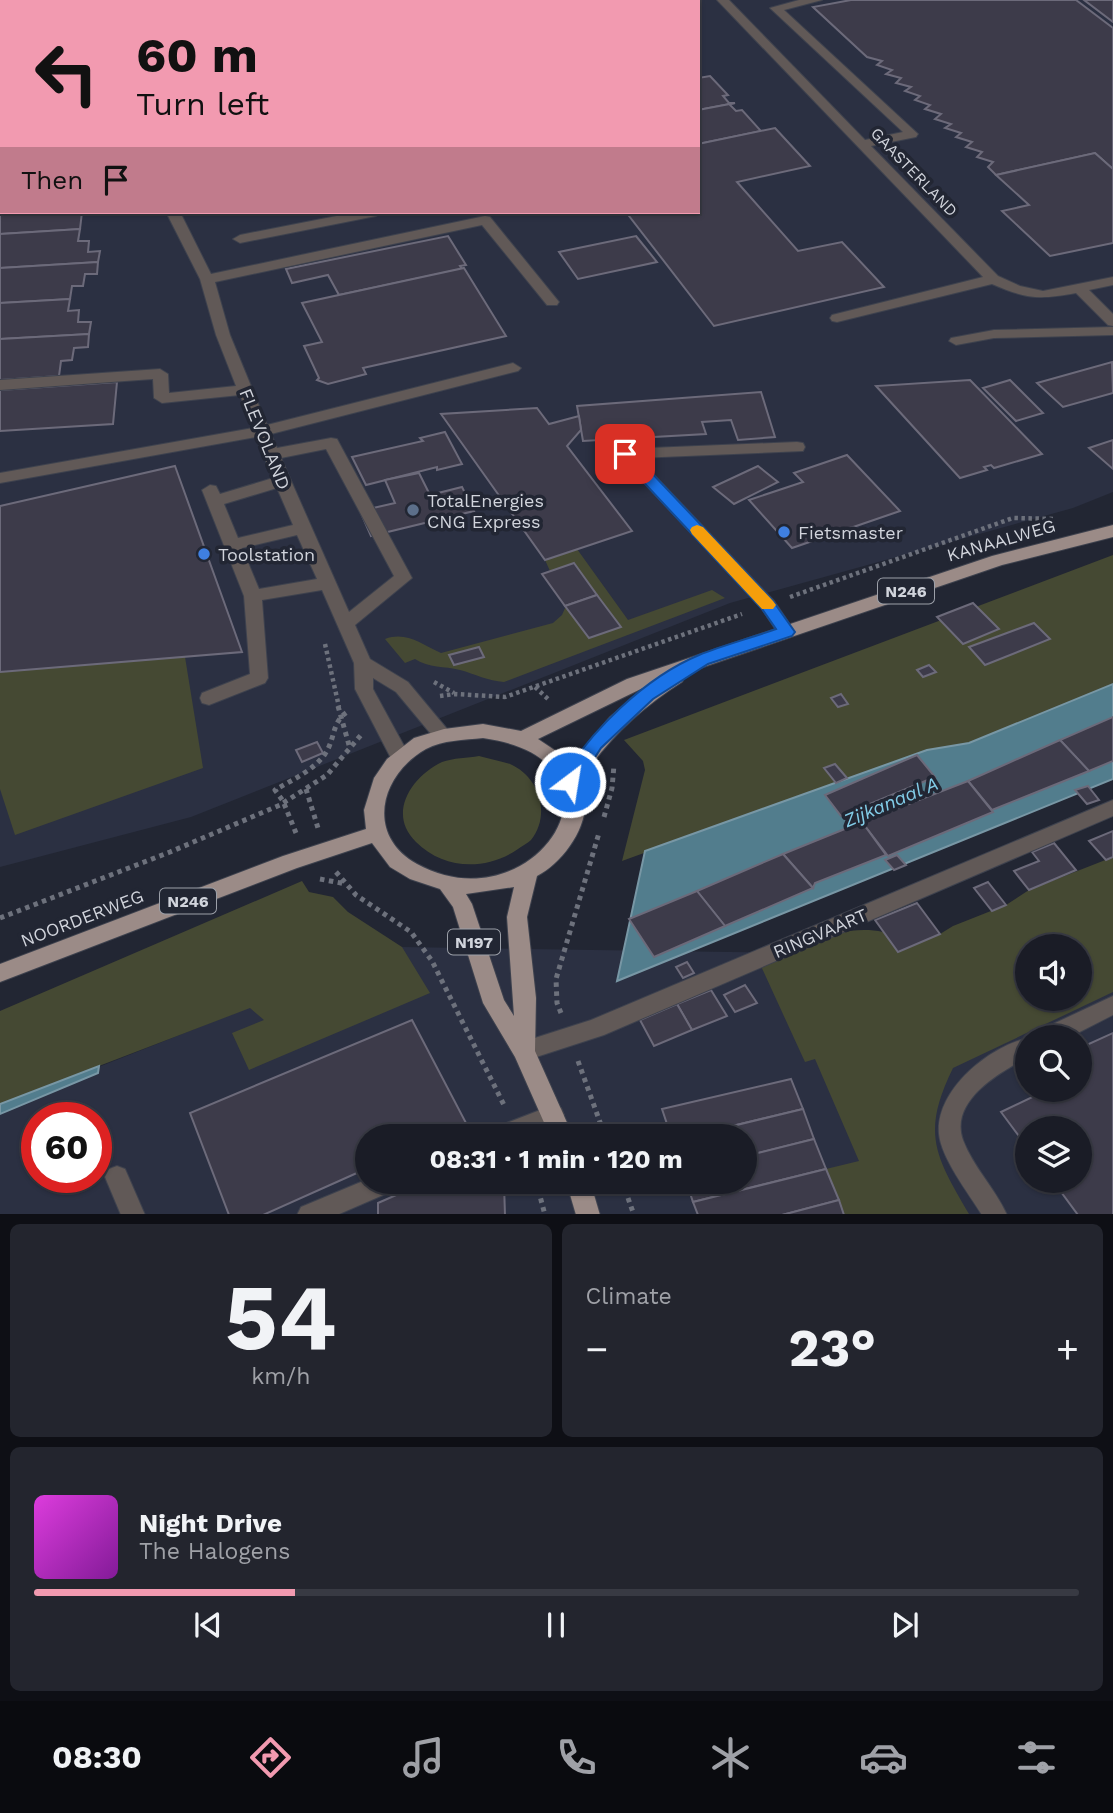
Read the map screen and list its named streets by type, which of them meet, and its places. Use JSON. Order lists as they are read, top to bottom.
{
  "streets": {
    "main road": [
      "KANAALWEG",
      "N246",
      "NOORDERWEG",
      "N197"
    ],
    "street": ["GAASTERLAND", "FLEVOLAND", "RINGVAART"]
  },
  "crossings": [
    ["FLEVOLAND", "KANAALWEG"],
    ["FLEVOLAND", "NOORDERWEG"],
    ["FLEVOLAND", "N197"],
    ["KANAALWEG", "NOORDERWEG"],
    ["KANAALWEG", "N197"],
    ["NOORDERWEG", "N197"],
    ["RINGVAART", "N197"]
  ],
  "water": ["Zijkanaal A"],
  "places": ["TotalEnergies CNG Express", "Fietsmaster", "Toolstation"],
  "page": {
    "turn": ["60 m", "Turn left"],
    "then": "Then",
    "limit": "60",
    "trip": "08:31 · 1 min · 120 m",
    "tile": [
      ["54", "km/h"],
      "Climate"
    ],
    "heat": ["−", "23°", "+"],
    "song": ["Night Drive", "The Halogens"],
    "tabs": "08:30"
  }
}
